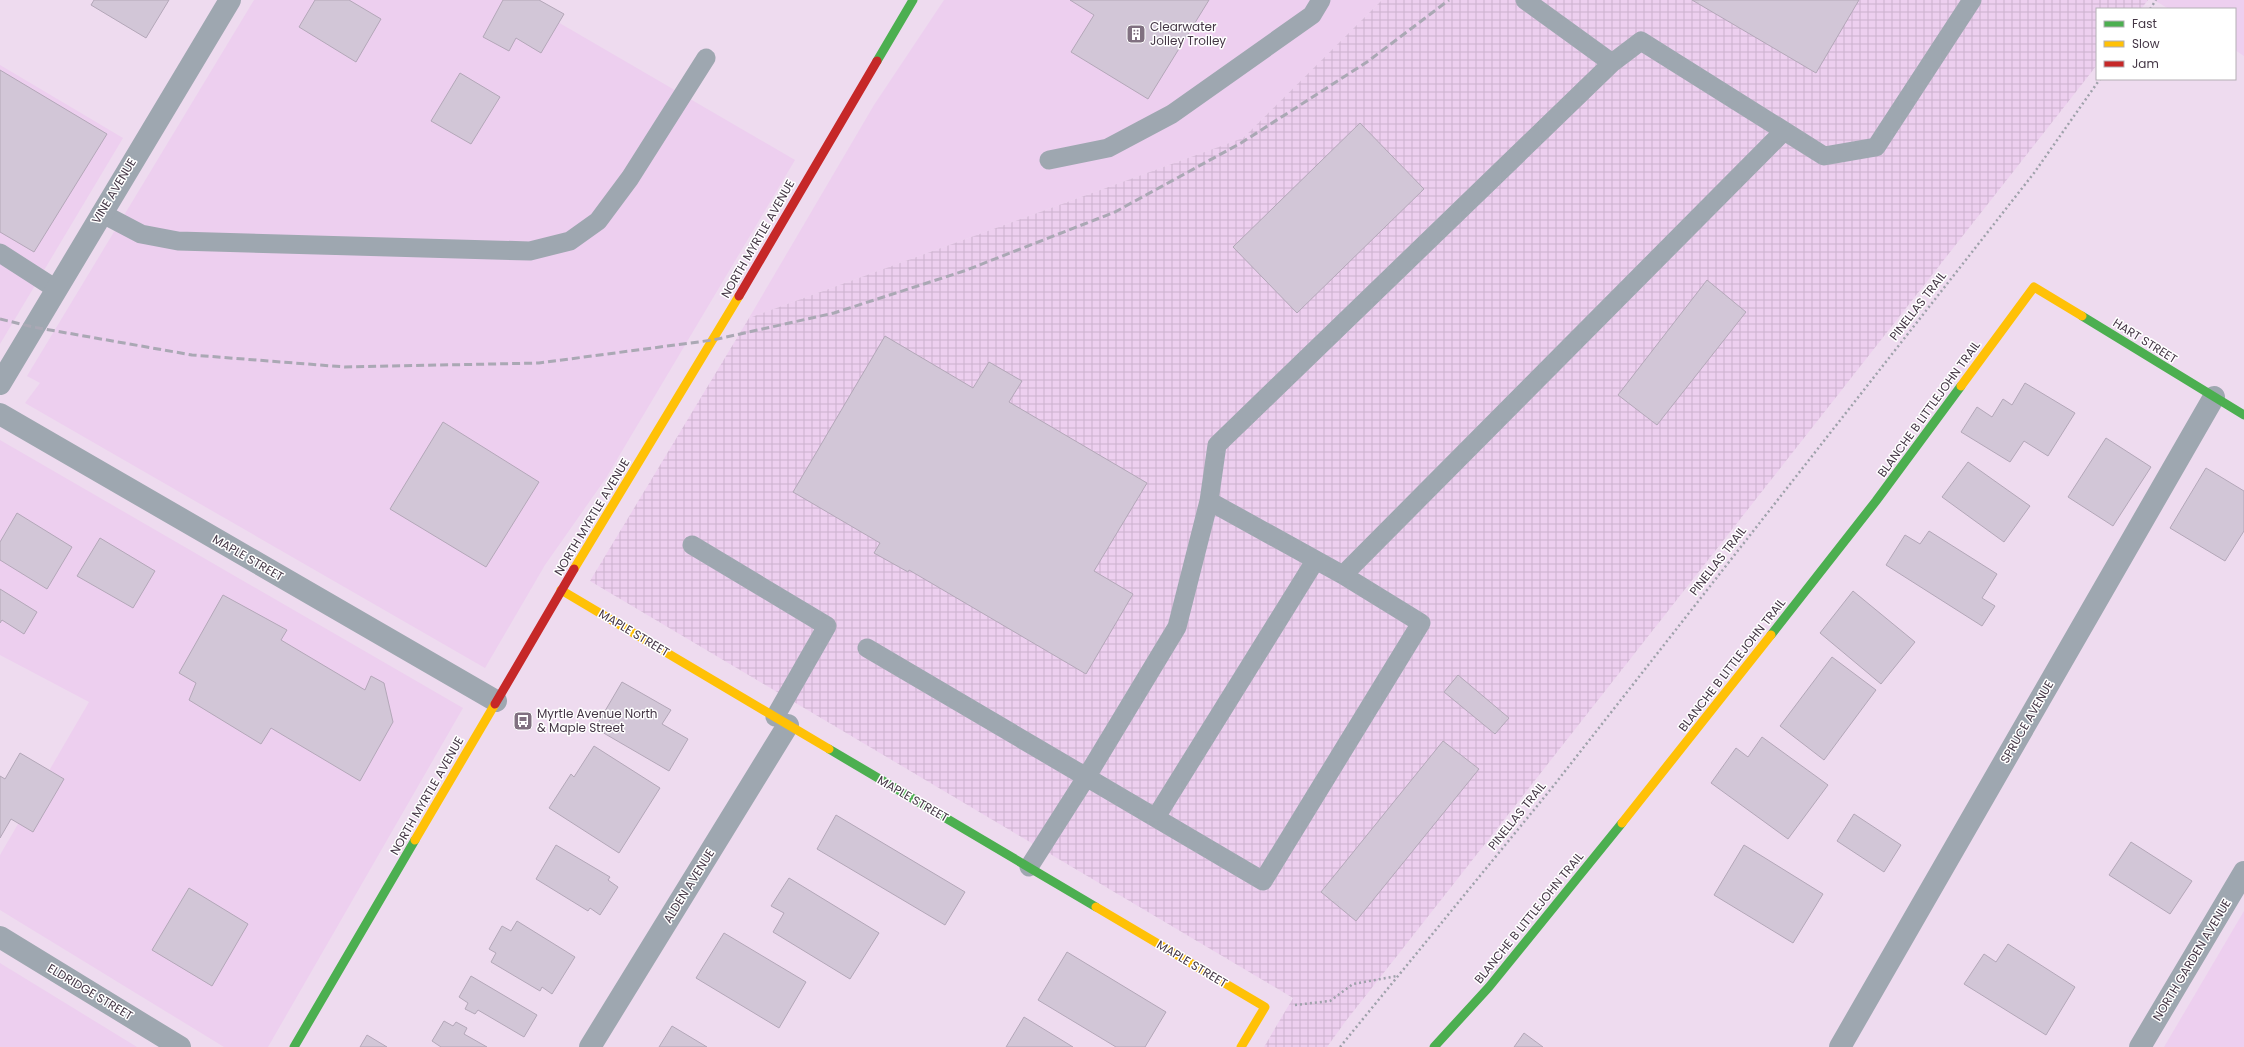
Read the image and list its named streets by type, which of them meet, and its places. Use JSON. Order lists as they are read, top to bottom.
{
  "streets": {
    "street": [
      "VINE AVENUE",
      "NORTH MYRTLE AVENUE",
      "HART STREET",
      "BLANCHE B LITTLEJOHN TRAIL",
      "MAPLE STREET",
      "SPRUCE AVENUE",
      "ALDEN AVENUE",
      "NORTH GARDEN AVENUE",
      "ELDRIDGE STREET"
    ],
    "path": ["PINELLAS TRAIL"]
  },
  "crossings": [
    ["NORTH MYRTLE AVENUE", "MAPLE STREET"],
    ["HART STREET", "BLANCHE B LITTLEJOHN TRAIL"],
    ["HART STREET", "SPRUCE AVENUE"],
    ["MAPLE STREET", "ALDEN AVENUE"]
  ],
  "places": {
    "building": ["Clearwater Jolley Trolley"],
    "bus stop": ["Myrtle Avenue North & Maple Street"]
  },
  "legend": ["Fast", "Slow", "Jam"]
}
